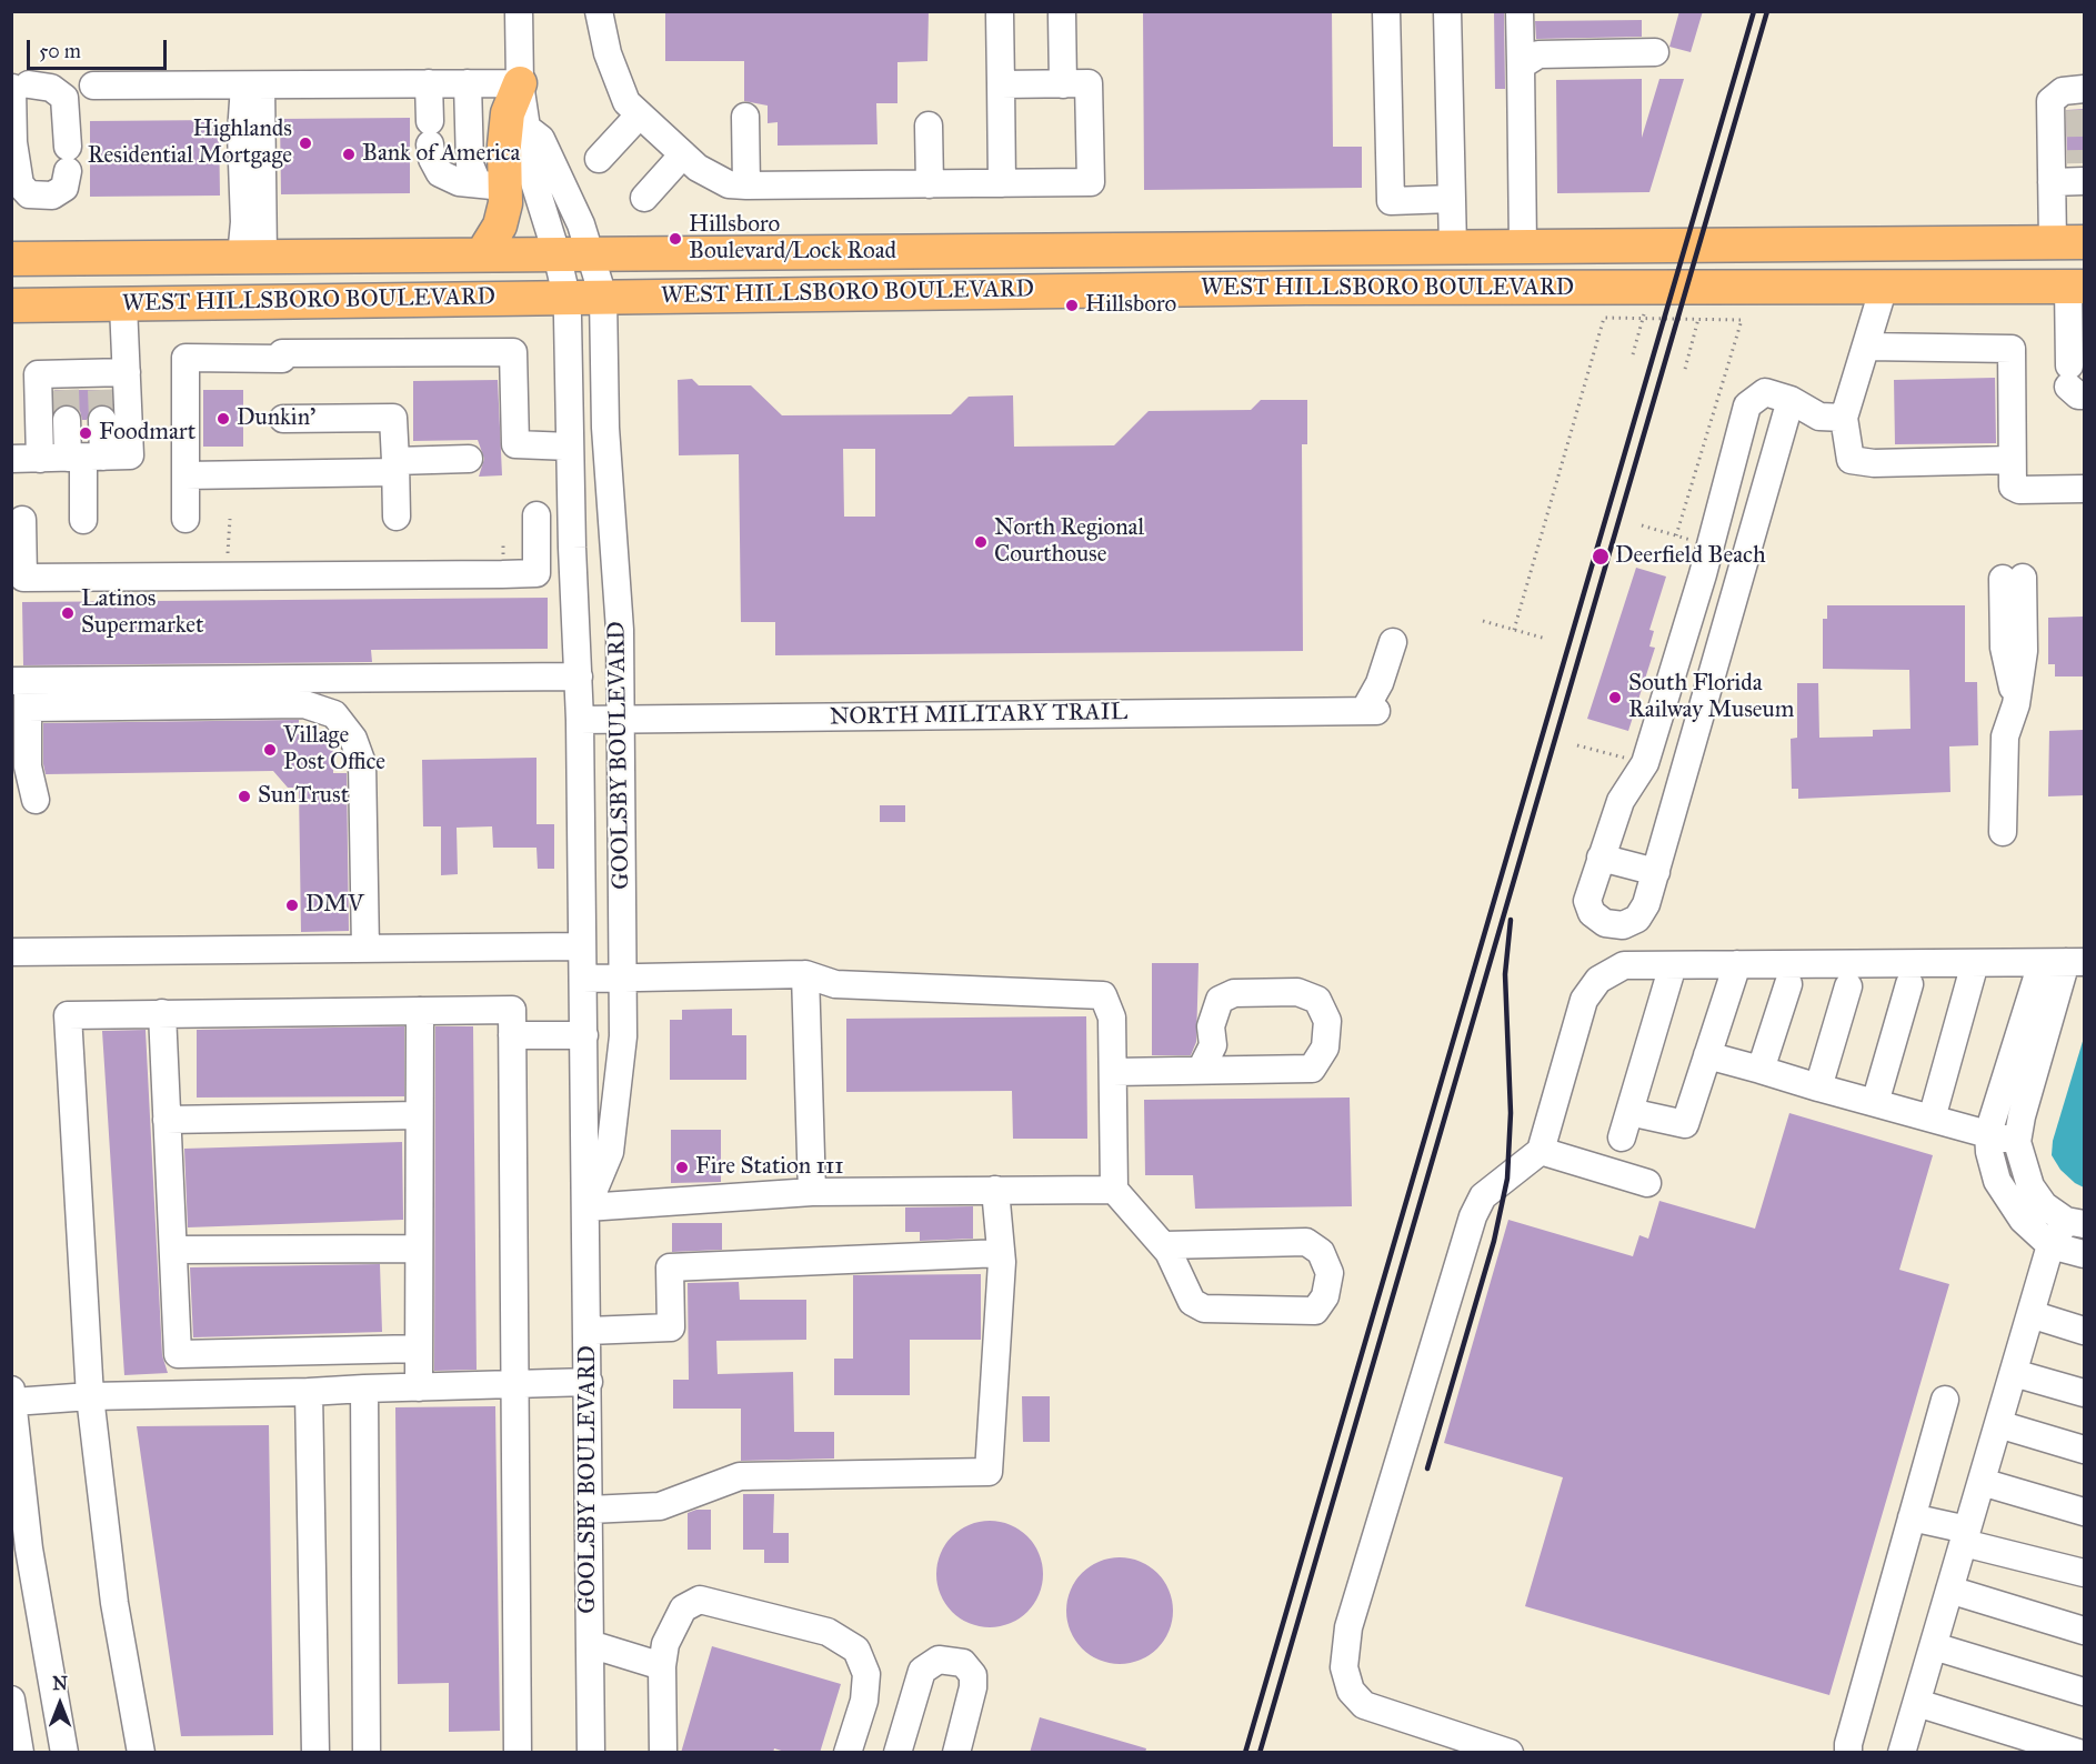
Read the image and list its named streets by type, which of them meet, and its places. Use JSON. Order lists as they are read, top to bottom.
{
  "streets": {
    "main road": ["WEST HILLSBORO BOULEVARD"],
    "street": ["NORTH MILITARY TRAIL", "GOOLSBY BOULEVARD"]
  },
  "crossings": [
    ["WEST HILLSBORO BOULEVARD", "GOOLSBY BOULEVARD"],
    ["NORTH MILITARY TRAIL", "GOOLSBY BOULEVARD"]
  ],
  "places": [
    "Highlands Residential Mortgage",
    "Bank of America",
    "Hillsboro Boulevard/Lock Road",
    "Hillsboro",
    "Dunkin'",
    "Foodmart",
    "North Regional Courthouse",
    "Deerfield Beach",
    "Latinos Supermarket",
    "South Florida Railway Museum",
    "Village Post Office",
    "SunTrust",
    "DMV",
    "Fire Station 111"
  ],
  "scale_bar": "50 m",
  "north": "top"
}
